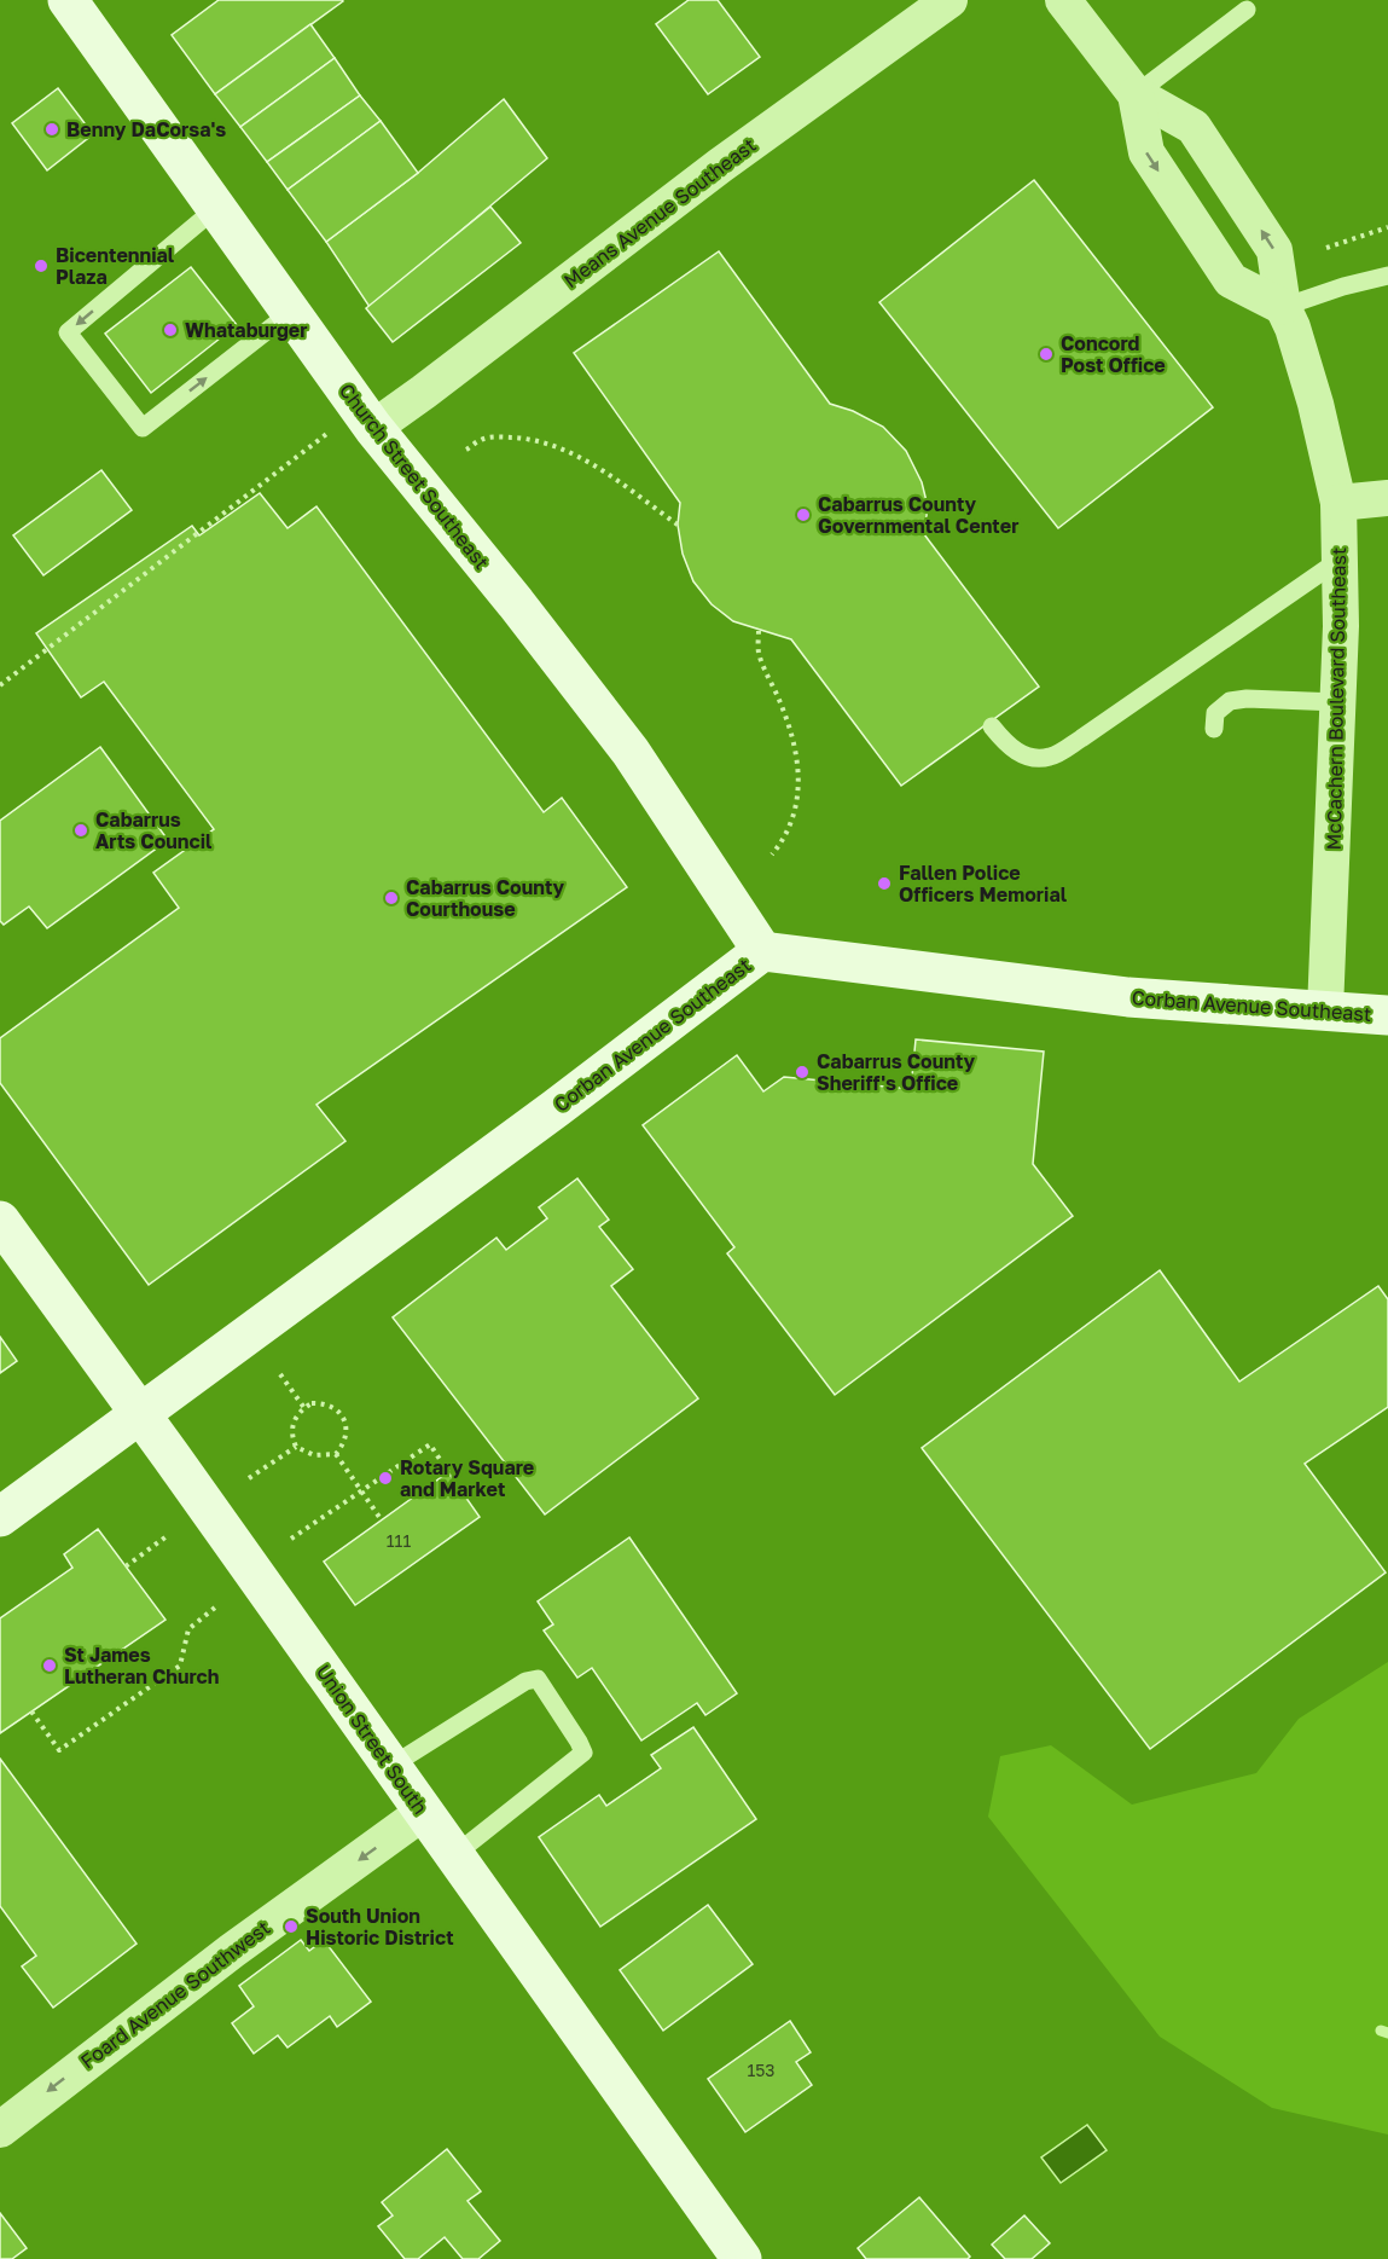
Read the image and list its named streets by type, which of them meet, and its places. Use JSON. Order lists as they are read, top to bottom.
{
  "streets": {
    "main road": ["Church Street Southeast", "Corban Avenue Southeast", "Union Street South"],
    "street": ["Means Avenue Southeast", "McCachern Boulevard Southeast", "Foard Avenue Southwest"]
  },
  "crossings": [
    ["Means Avenue Southeast", "Church Street Southeast"],
    ["Church Street Southeast", "Corban Avenue Southeast"],
    ["McCachern Boulevard Southeast", "Corban Avenue Southeast"],
    ["Corban Avenue Southeast", "Union Street South"],
    ["Union Street South", "Foard Avenue Southwest"]
  ],
  "one_way": ["Foard Avenue Southwest"],
  "places": [
    "Benny DaCorsa's",
    "Bicentennial Plaza",
    "Whataburger",
    "Concord Post Office",
    "Cabarrus County Governmental Center",
    "Cabarrus Arts Council",
    "Fallen Police Officers Memorial",
    "Cabarrus County Courthouse",
    "Cabarrus County Sheriff's Office",
    "Rotary Square and Market",
    "St James Lutheran Church",
    "South Union Historic District"
  ],
  "house_numbers": ["111", "153"]
}
